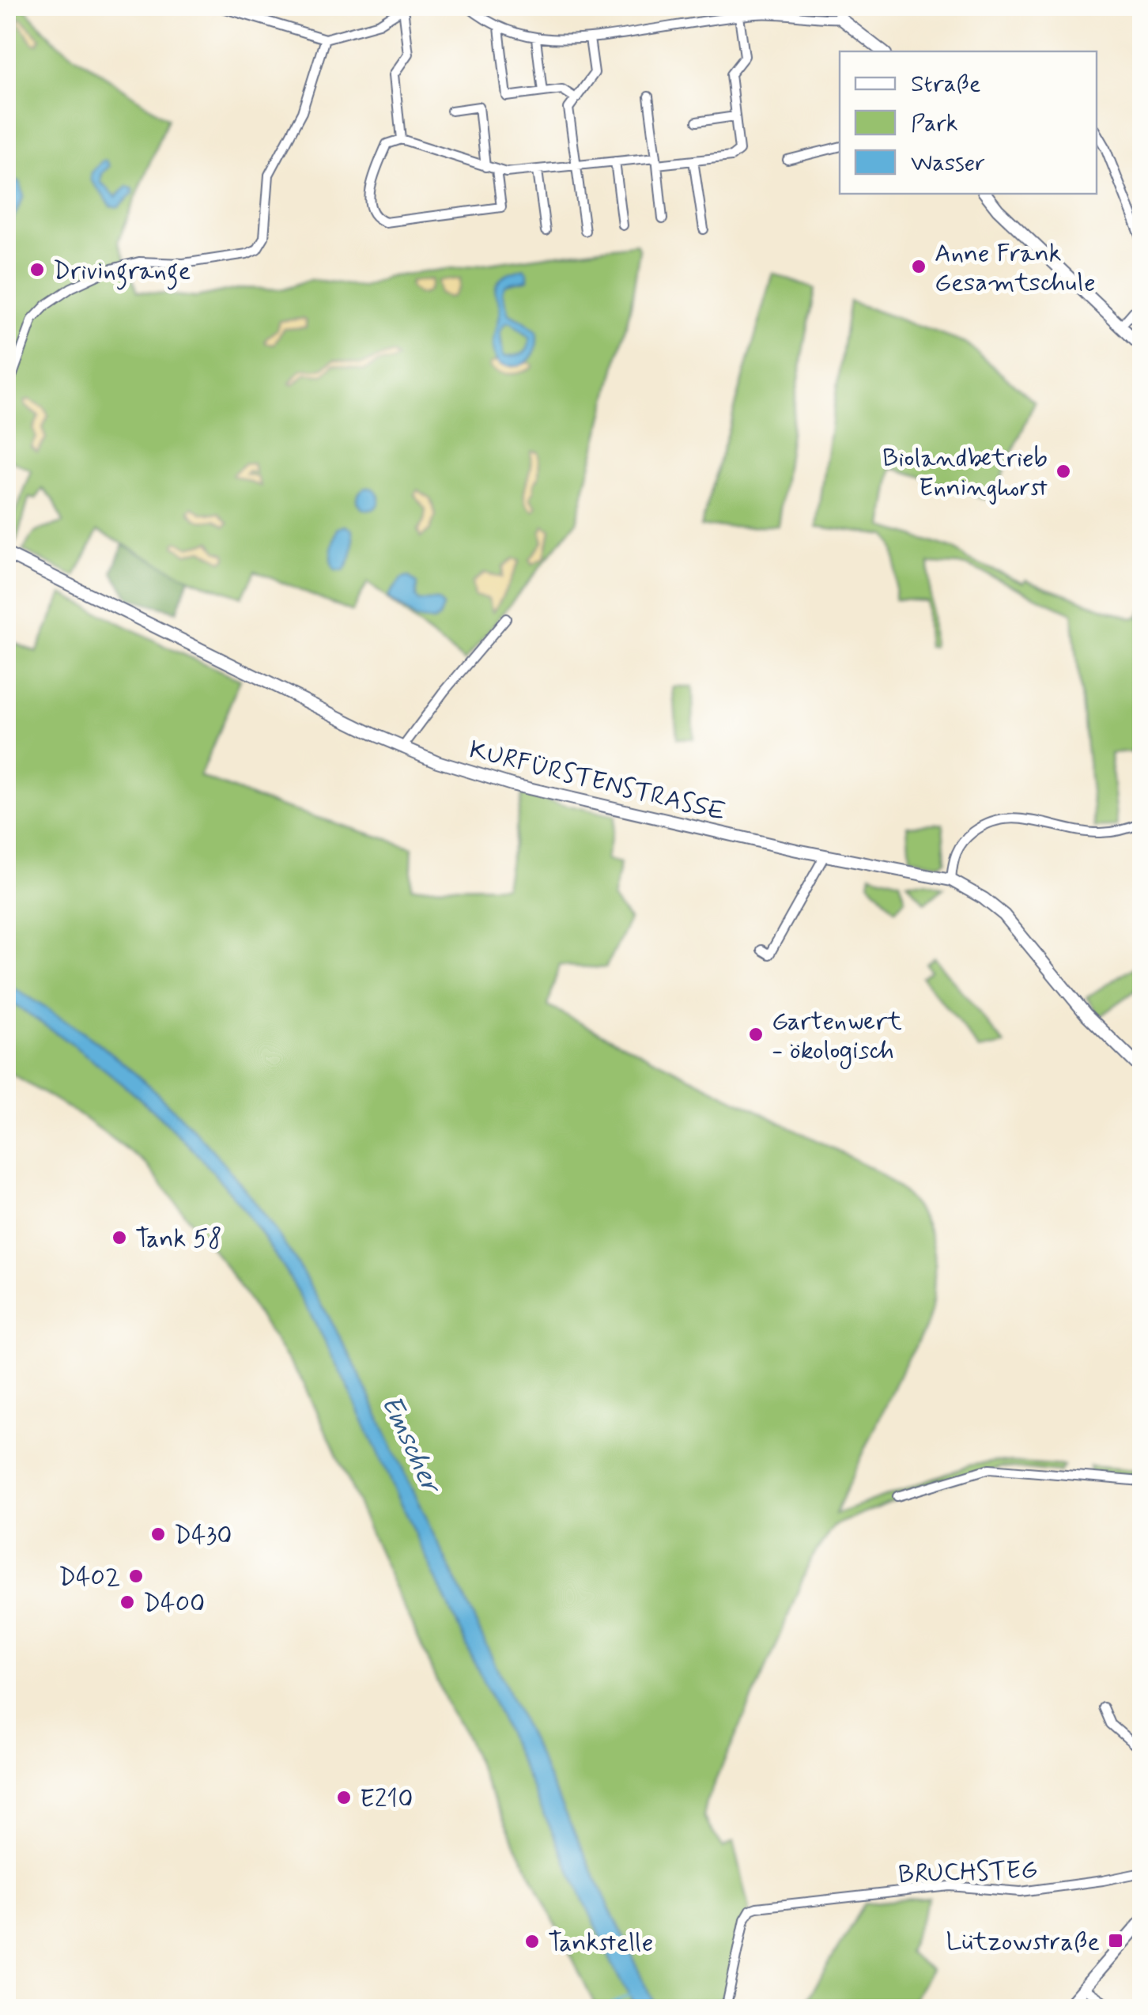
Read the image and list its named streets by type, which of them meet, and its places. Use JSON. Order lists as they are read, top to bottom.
{
  "streets": {
    "main road": ["KURFÜRSTENSTRASSE"],
    "street": ["BRUCHSTEG"]
  },
  "water": ["Emscher"],
  "places": {
    "other": [
      "Anne Frank Gesamtschule",
      "Drivingrange",
      "Biolandbetrieb Enninghorst",
      "Gartenwert - ökologisch",
      "Tank 58",
      "D430",
      "D402",
      "D400",
      "E210",
      "Tankstelle"
    ],
    "transit": ["Lützowstraße"]
  },
  "legend": ["Straße", "Park", "Wasser"]
}
